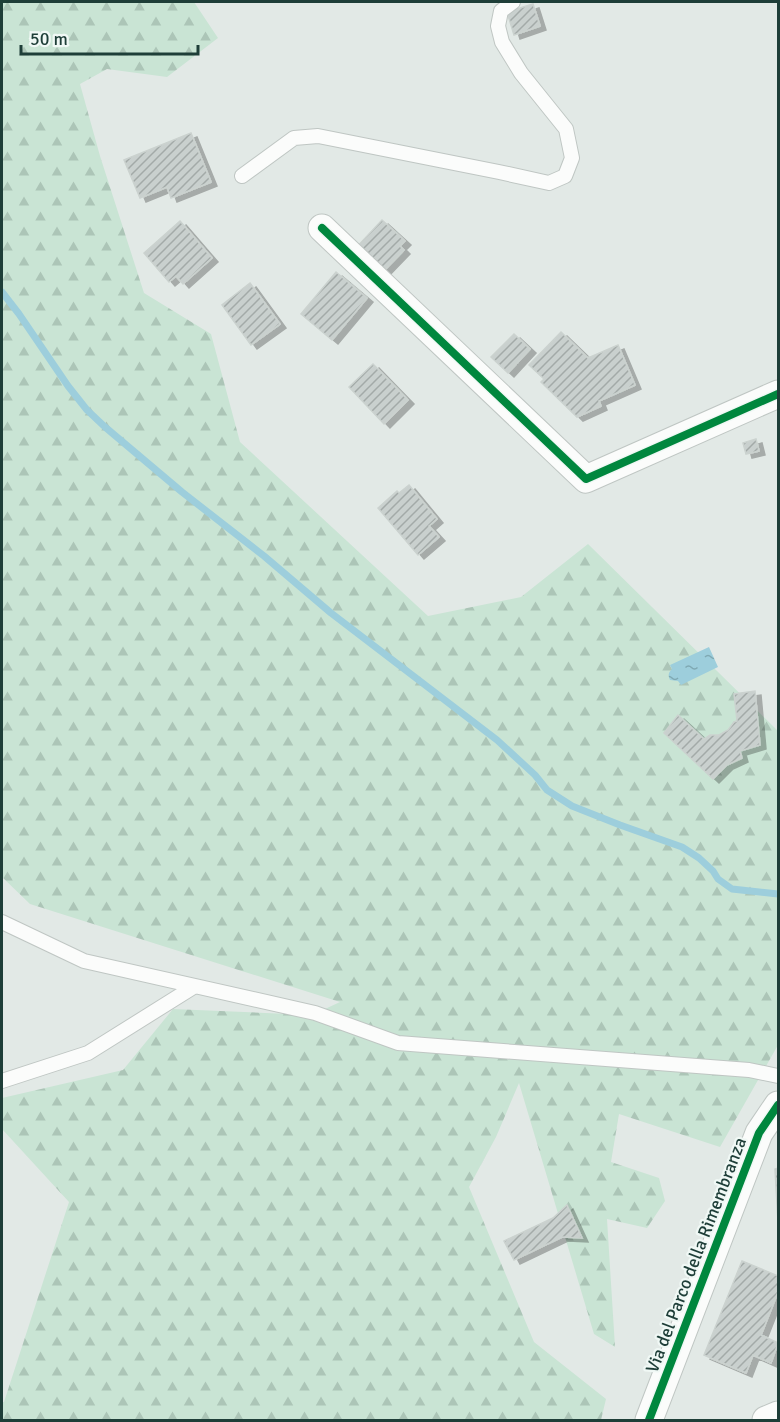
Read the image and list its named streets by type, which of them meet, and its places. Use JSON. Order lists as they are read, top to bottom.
{
  "streets": {
    "street": ["Via del Parco della Rimembranza"]
  },
  "scale_bar": "50 m"
}
